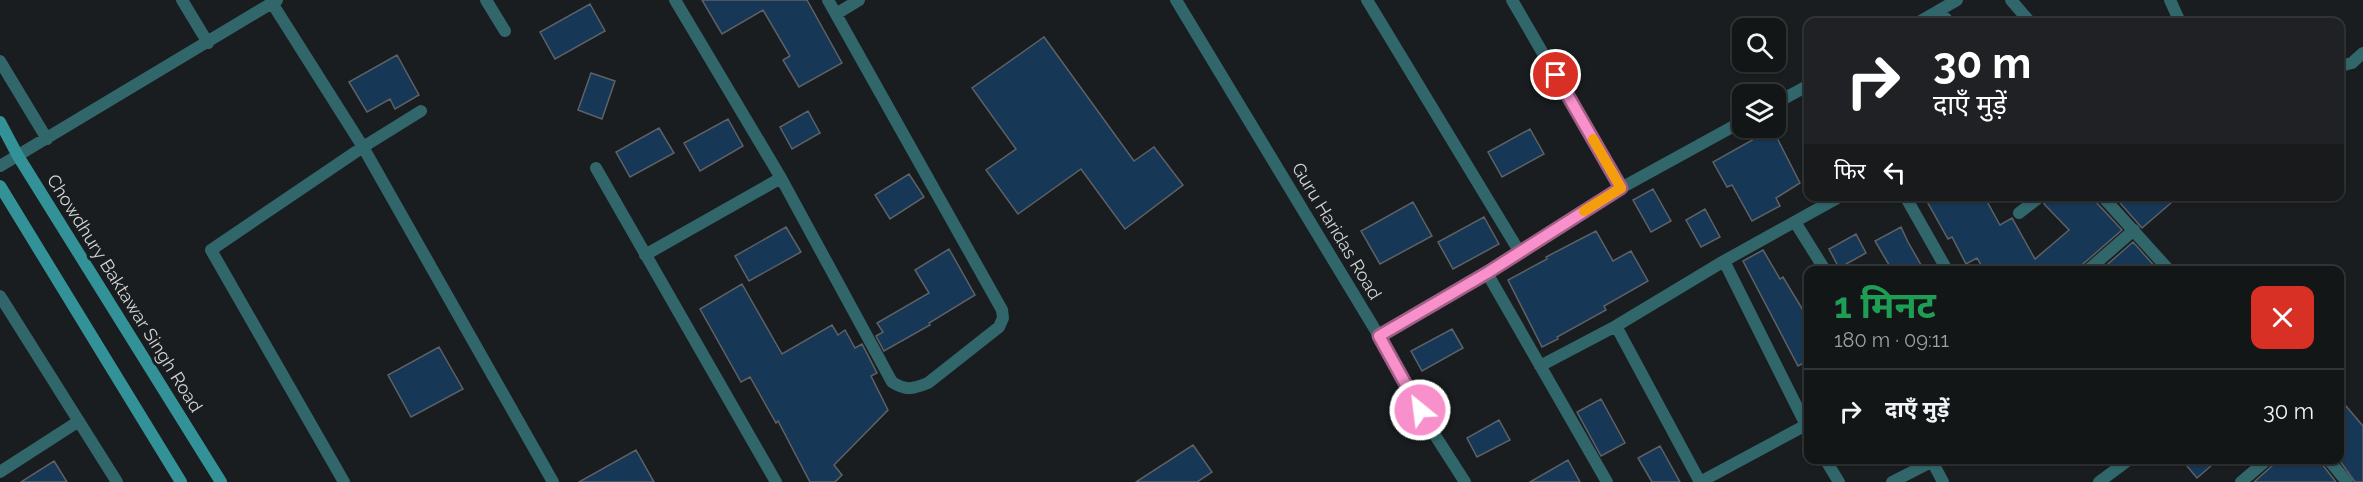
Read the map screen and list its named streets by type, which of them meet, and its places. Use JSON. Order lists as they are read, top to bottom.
{
  "streets": {
    "main road": ["Chowdhury Baktawar Singh Road"],
    "street": ["Guru Haridas Road"]
  },
  "page": {
    "turn": ["30 m", "दाएँ मुड़ें"],
    "then": "फिर",
    "heading": ["1 मिनट", "180 m · 09:11"],
    "list": [
      {
        "name": "दाएँ मुड़ें",
        "value": "30 m"
      }
    ]
  }
}
